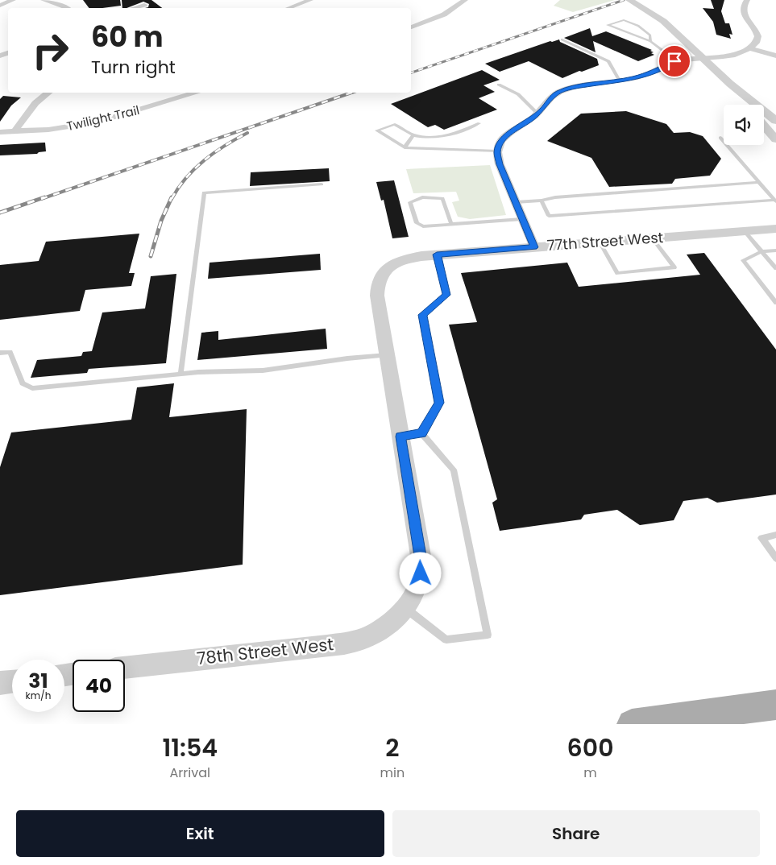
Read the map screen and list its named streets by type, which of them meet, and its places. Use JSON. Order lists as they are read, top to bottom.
{
  "streets": {
    "street": ["Twilight Trail", "77th Street West", "78th Street West"]
  },
  "crossings": [
    ["77th Street West", "78th Street West"]
  ],
  "page": {
    "turn": ["60 m", "Turn right"],
    "speed": "31 km/h",
    "limit": "40",
    "eta": [
      "11:54",
      "Arrival",
      "2",
      "min",
      "600",
      "m"
    ],
    "buttons": ["Exit", "Share"]
  }
}
